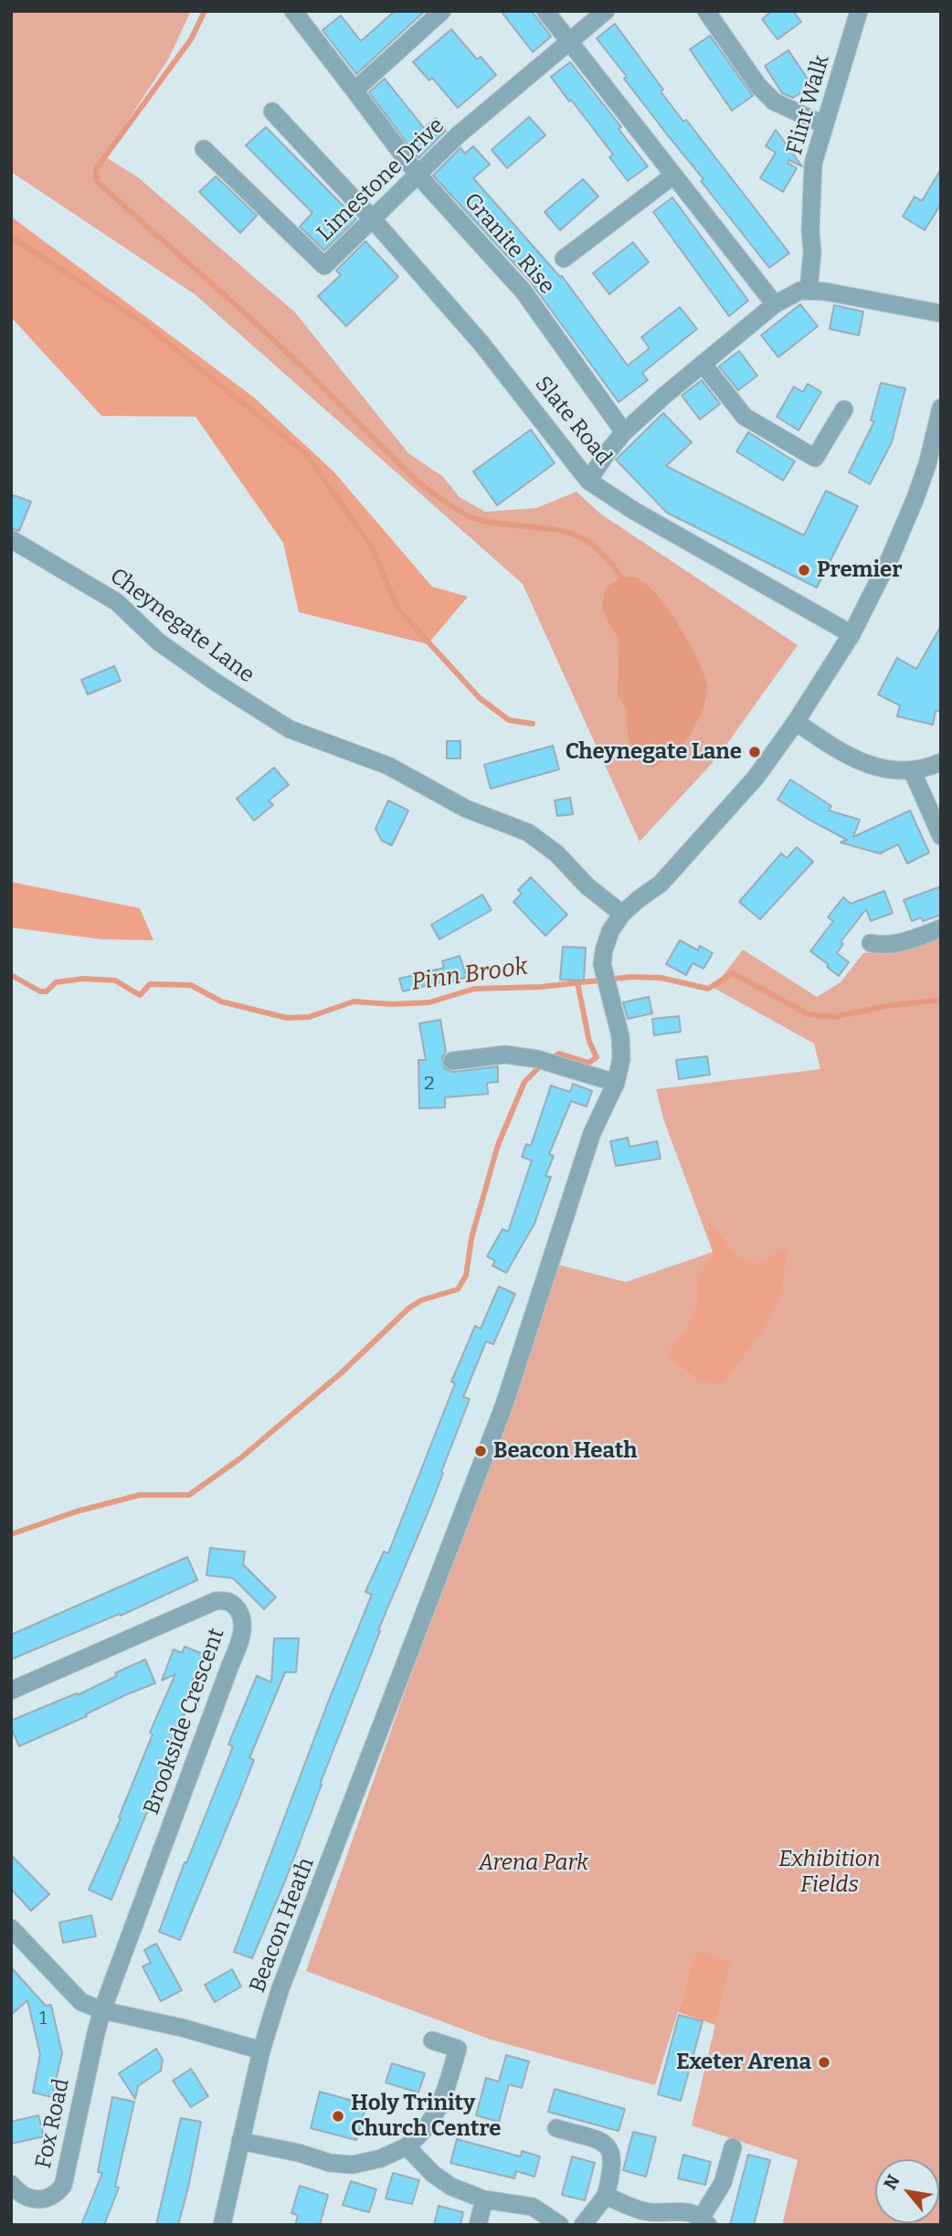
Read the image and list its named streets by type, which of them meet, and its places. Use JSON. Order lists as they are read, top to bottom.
{
  "streets": {
    "street": [
      "Flint Walk",
      "Limestone Drive",
      "Granite Rise",
      "Slate Road",
      "Cheynegate Lane",
      "Brookside Crescent",
      "Beacon Heath",
      "Fox Road"
    ]
  },
  "crossings": [
    ["Limestone Drive", "Granite Rise"],
    ["Limestone Drive", "Slate Road"],
    ["Cheynegate Lane", "Beacon Heath"],
    ["Brookside Crescent", "Fox Road"]
  ],
  "water": ["Pinn Brook"],
  "parks": ["Exhibition Fields", "Arena Park"],
  "places": [
    "Premier",
    "Cheynegate Lane",
    "Beacon Heath",
    "Exeter Arena",
    "Holy Trinity Church Centre"
  ],
  "house_numbers": ["2", "1"],
  "north": "top left"
}
